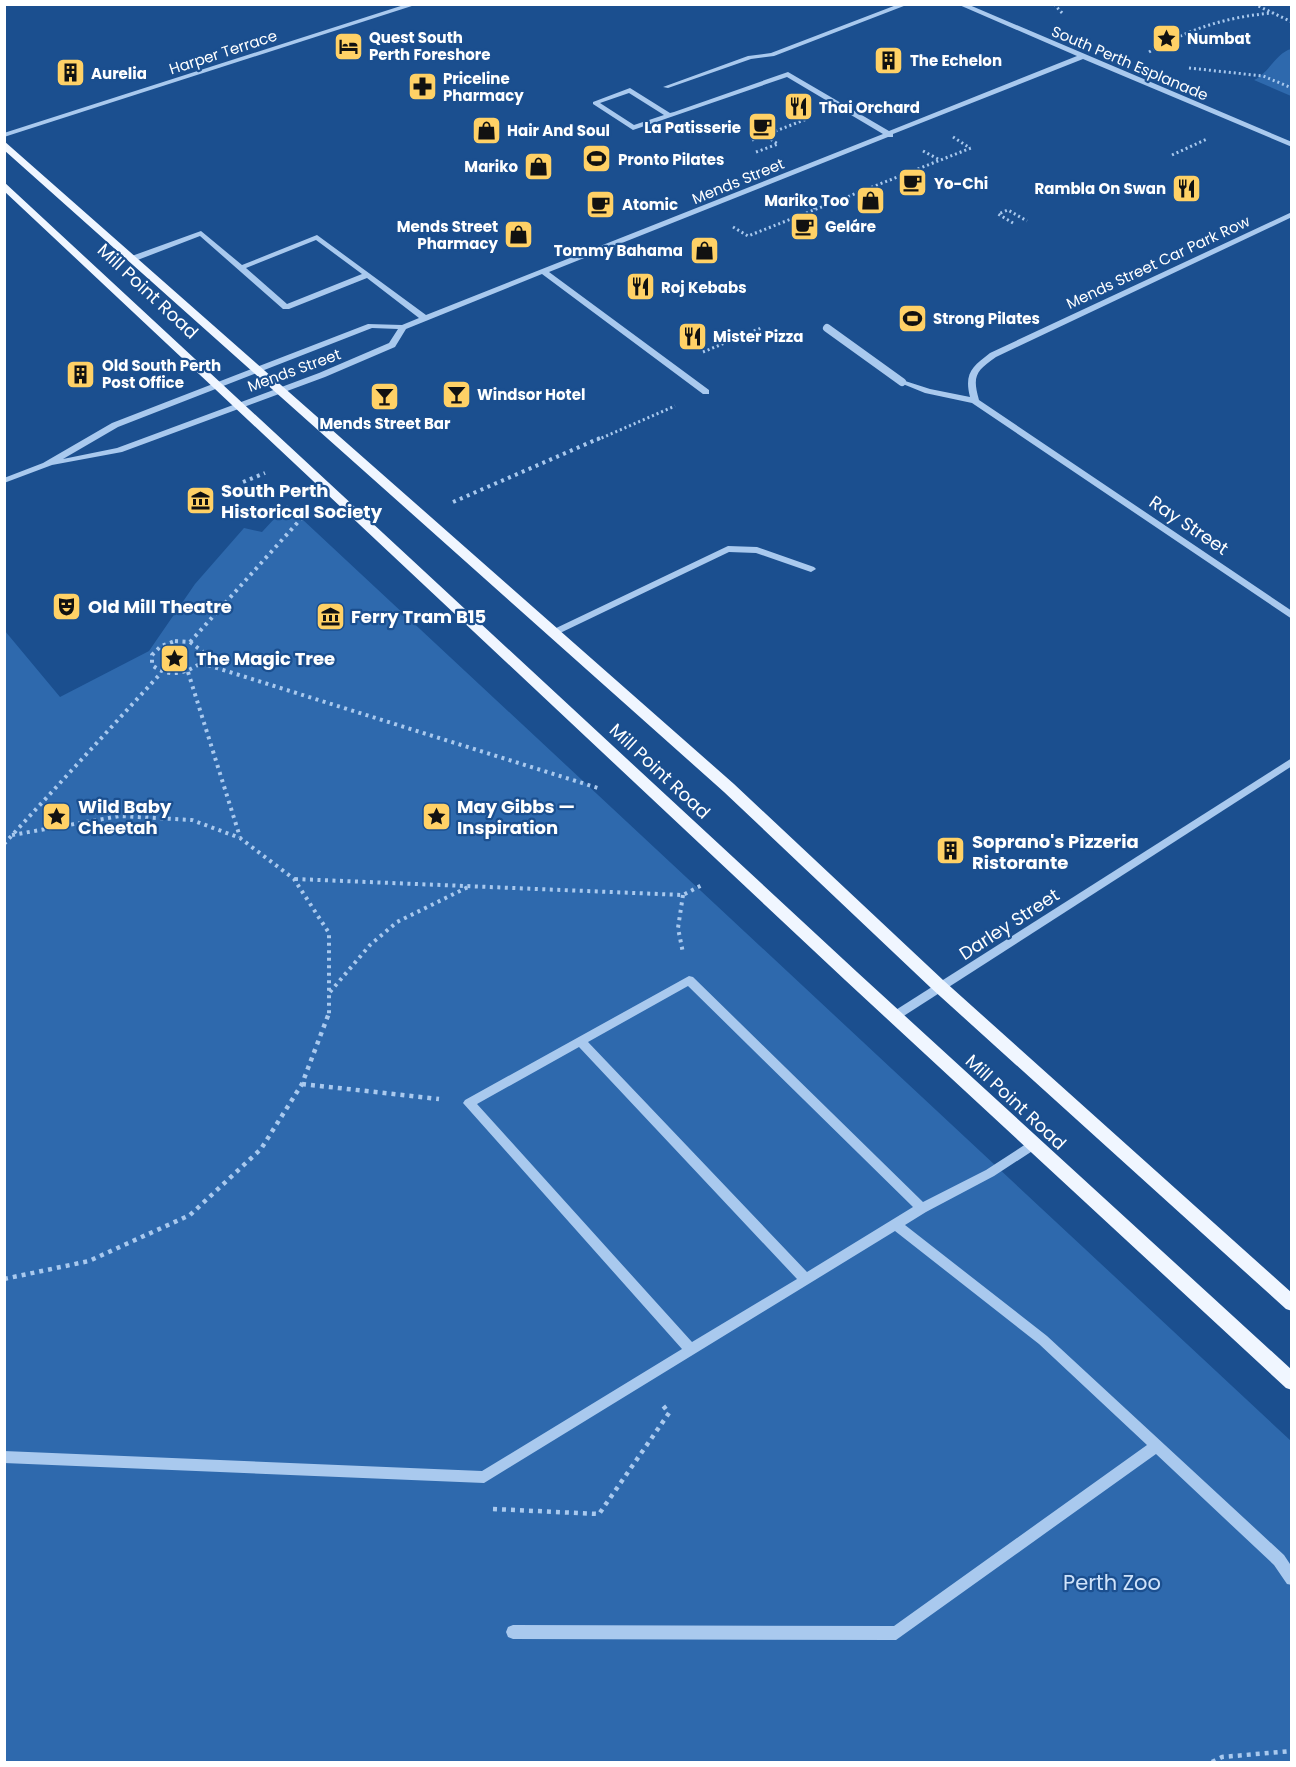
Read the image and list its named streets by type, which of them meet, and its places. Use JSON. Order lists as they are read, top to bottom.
{
  "streets": {
    "main road": ["Mill Point Road"],
    "street": [
      "Harper Terrace",
      "South Perth Esplanade",
      "Mends Street",
      "Mends Street Car Park Row",
      "Ray Street",
      "Darley Street"
    ]
  },
  "crossings": [
    ["South Perth Esplanade", "Mends Street"],
    ["Mends Street", "Mill Point Road"],
    ["Mends Street Car Park Row", "Ray Street"],
    ["Mill Point Road", "Darley Street"]
  ],
  "parks": ["Perth Zoo"],
  "places": {
    "place": [
      "Numbat",
      "The Magic Tree",
      "Wild Baby Cheetah",
      "May Gibbs — Inspiration"
    ],
    "hotel": ["Quest South Perth Foreshore"],
    "building": [
      "The Echelon",
      "Aurelia",
      "Old South Perth Post Office",
      "Soprano's Pizzeria Ristorante"
    ],
    "pharmacy": ["Priceline Pharmacy"],
    "restaurant": [
      "Thai Orchard",
      "Rambla On Swan",
      "Roj Kebabs",
      "Mister Pizza"
    ],
    "cafe": [
      "La Patisserie",
      "Yo-Chi",
      "Atomic",
      "Geláre"
    ],
    "shop": [
      "Hair And Soul",
      "Mariko",
      "Mariko Too",
      "Mends Street Pharmacy",
      "Tommy Bahama"
    ],
    "sports": ["Pronto Pilates", "Strong Pilates"],
    "bar": ["Windsor Hotel", "Mends Street Bar"],
    "museum": ["South Perth Historical Society", "Ferry Tram B15"],
    "theatre": ["Old Mill Theatre"]
  }
}
